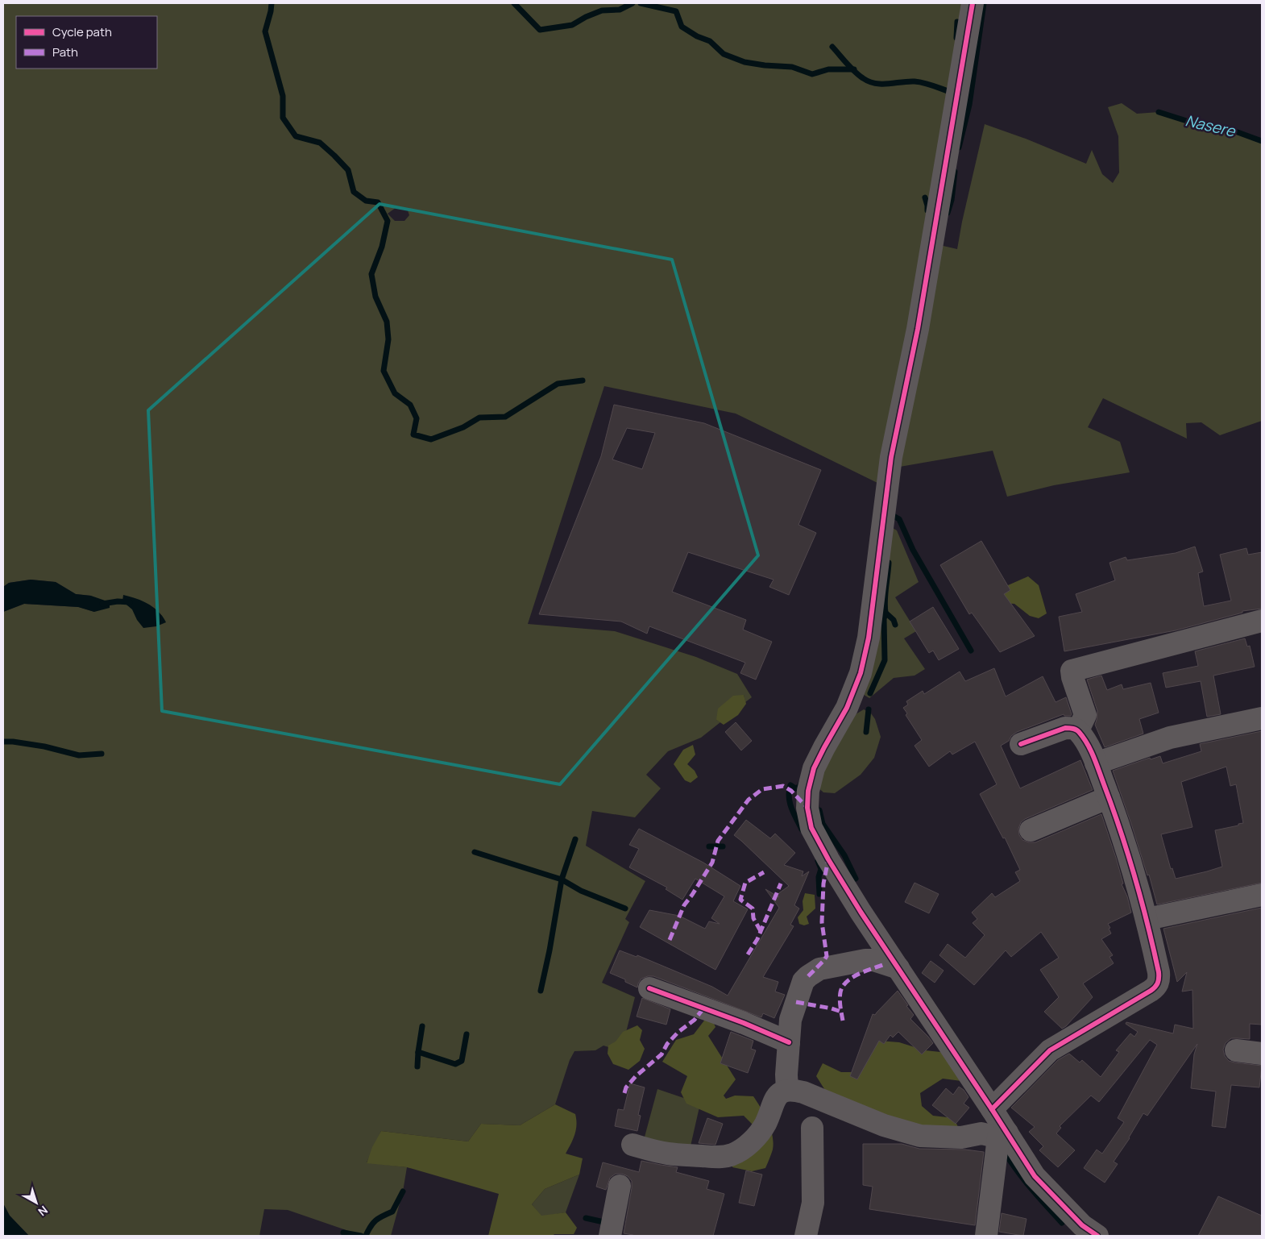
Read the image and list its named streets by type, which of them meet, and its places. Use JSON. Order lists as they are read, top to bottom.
{
  "water": ["Nasere"],
  "legend": ["Cycle path", "Path"],
  "north": "bottom right"
}
